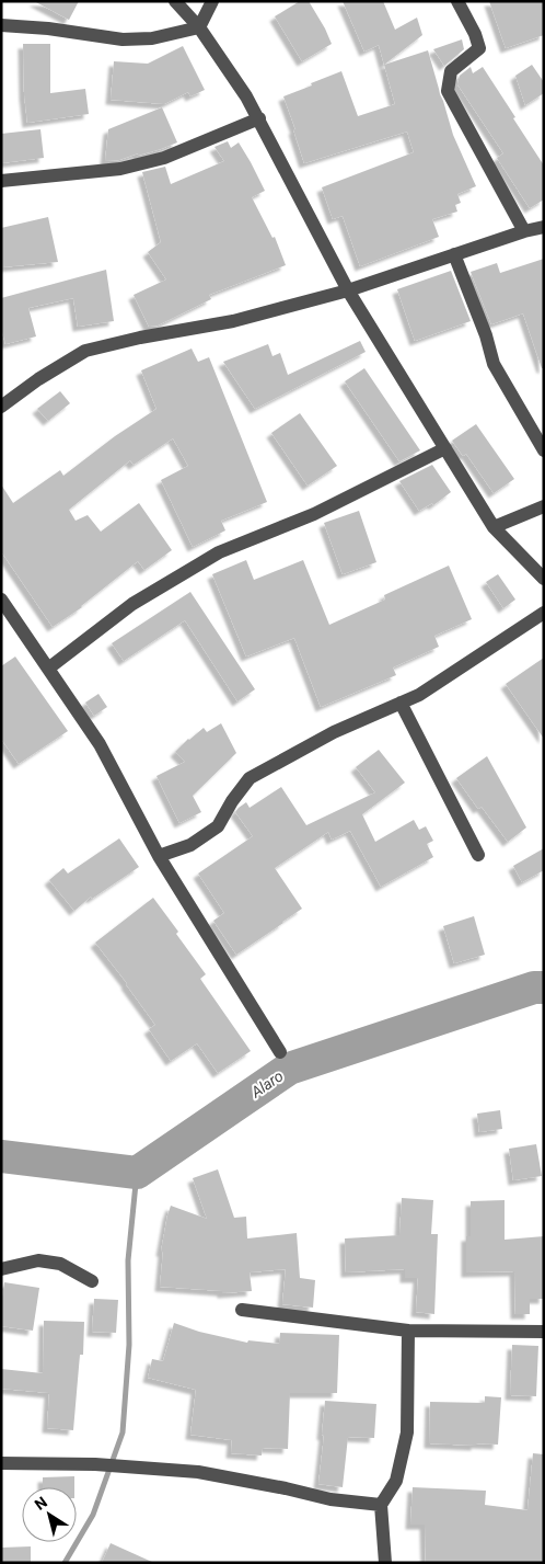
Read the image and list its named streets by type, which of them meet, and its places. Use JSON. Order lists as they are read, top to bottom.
{
  "water": ["Alaro"],
  "north": "top left"
}
